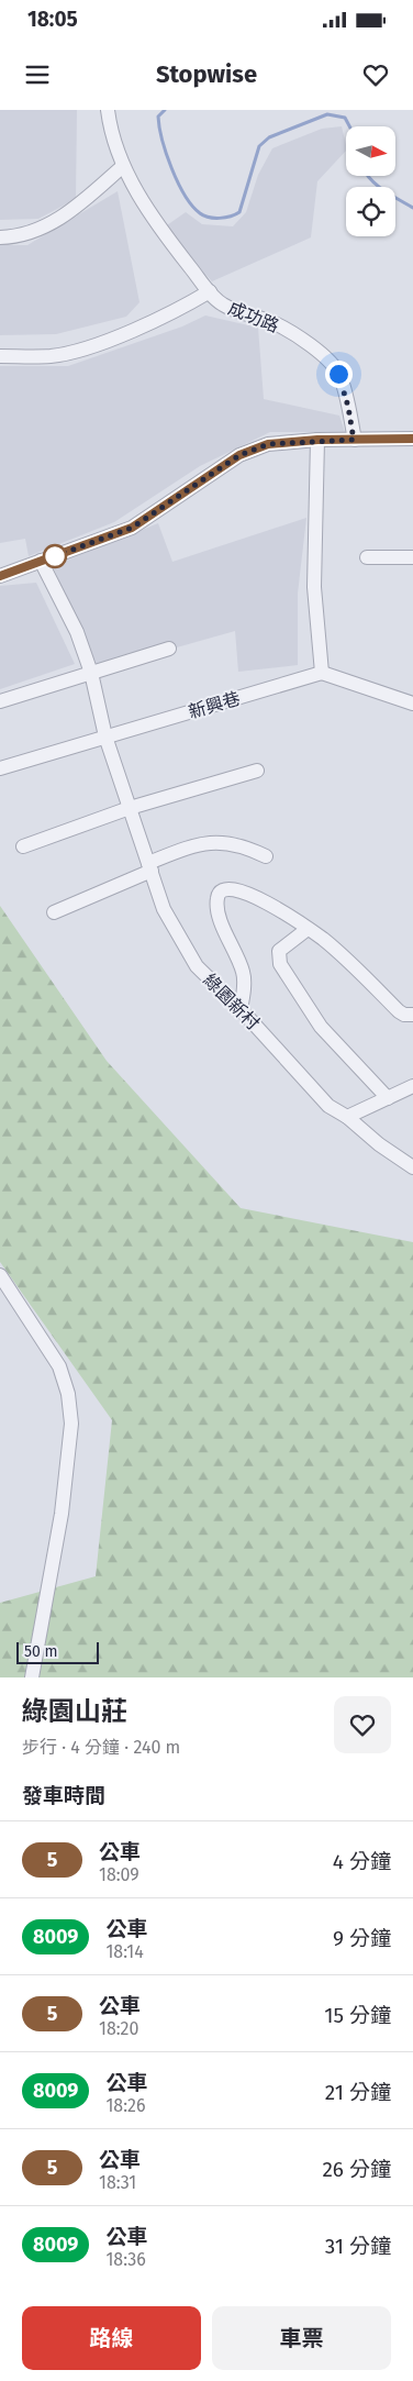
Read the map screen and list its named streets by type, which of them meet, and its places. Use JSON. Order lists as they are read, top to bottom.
{
  "streets": {
    "street": ["成功路", "新興巷", "綠園新村"]
  },
  "lines": ["bus line 5"],
  "scale_bar": "50 m",
  "north": "right",
  "page": {
    "status": "18:05",
    "header": "Stopwise",
    "scale": "50 m",
    "heading": [
      ["綠園山莊", "步行 · 4 分鐘 · 240 m"],
      "發車時間"
    ],
    "list": [
      {
        "mark": "5",
        "name": "公車",
        "note": "18:09",
        "value": "4 分鐘"
      },
      {
        "mark": "8009",
        "name": "公車",
        "note": "18:14",
        "value": "9 分鐘"
      },
      {
        "mark": "5",
        "name": "公車",
        "note": "18:20",
        "value": "15 分鐘"
      },
      {
        "mark": "8009",
        "name": "公車",
        "note": "18:26",
        "value": "21 分鐘"
      },
      {
        "mark": "5",
        "name": "公車",
        "note": "18:31",
        "value": "26 分鐘"
      },
      {
        "mark": "8009",
        "name": "公車",
        "note": "18:36",
        "value": "31 分鐘"
      }
    ],
    "buttons": ["路線", "車票"]
  }
}
